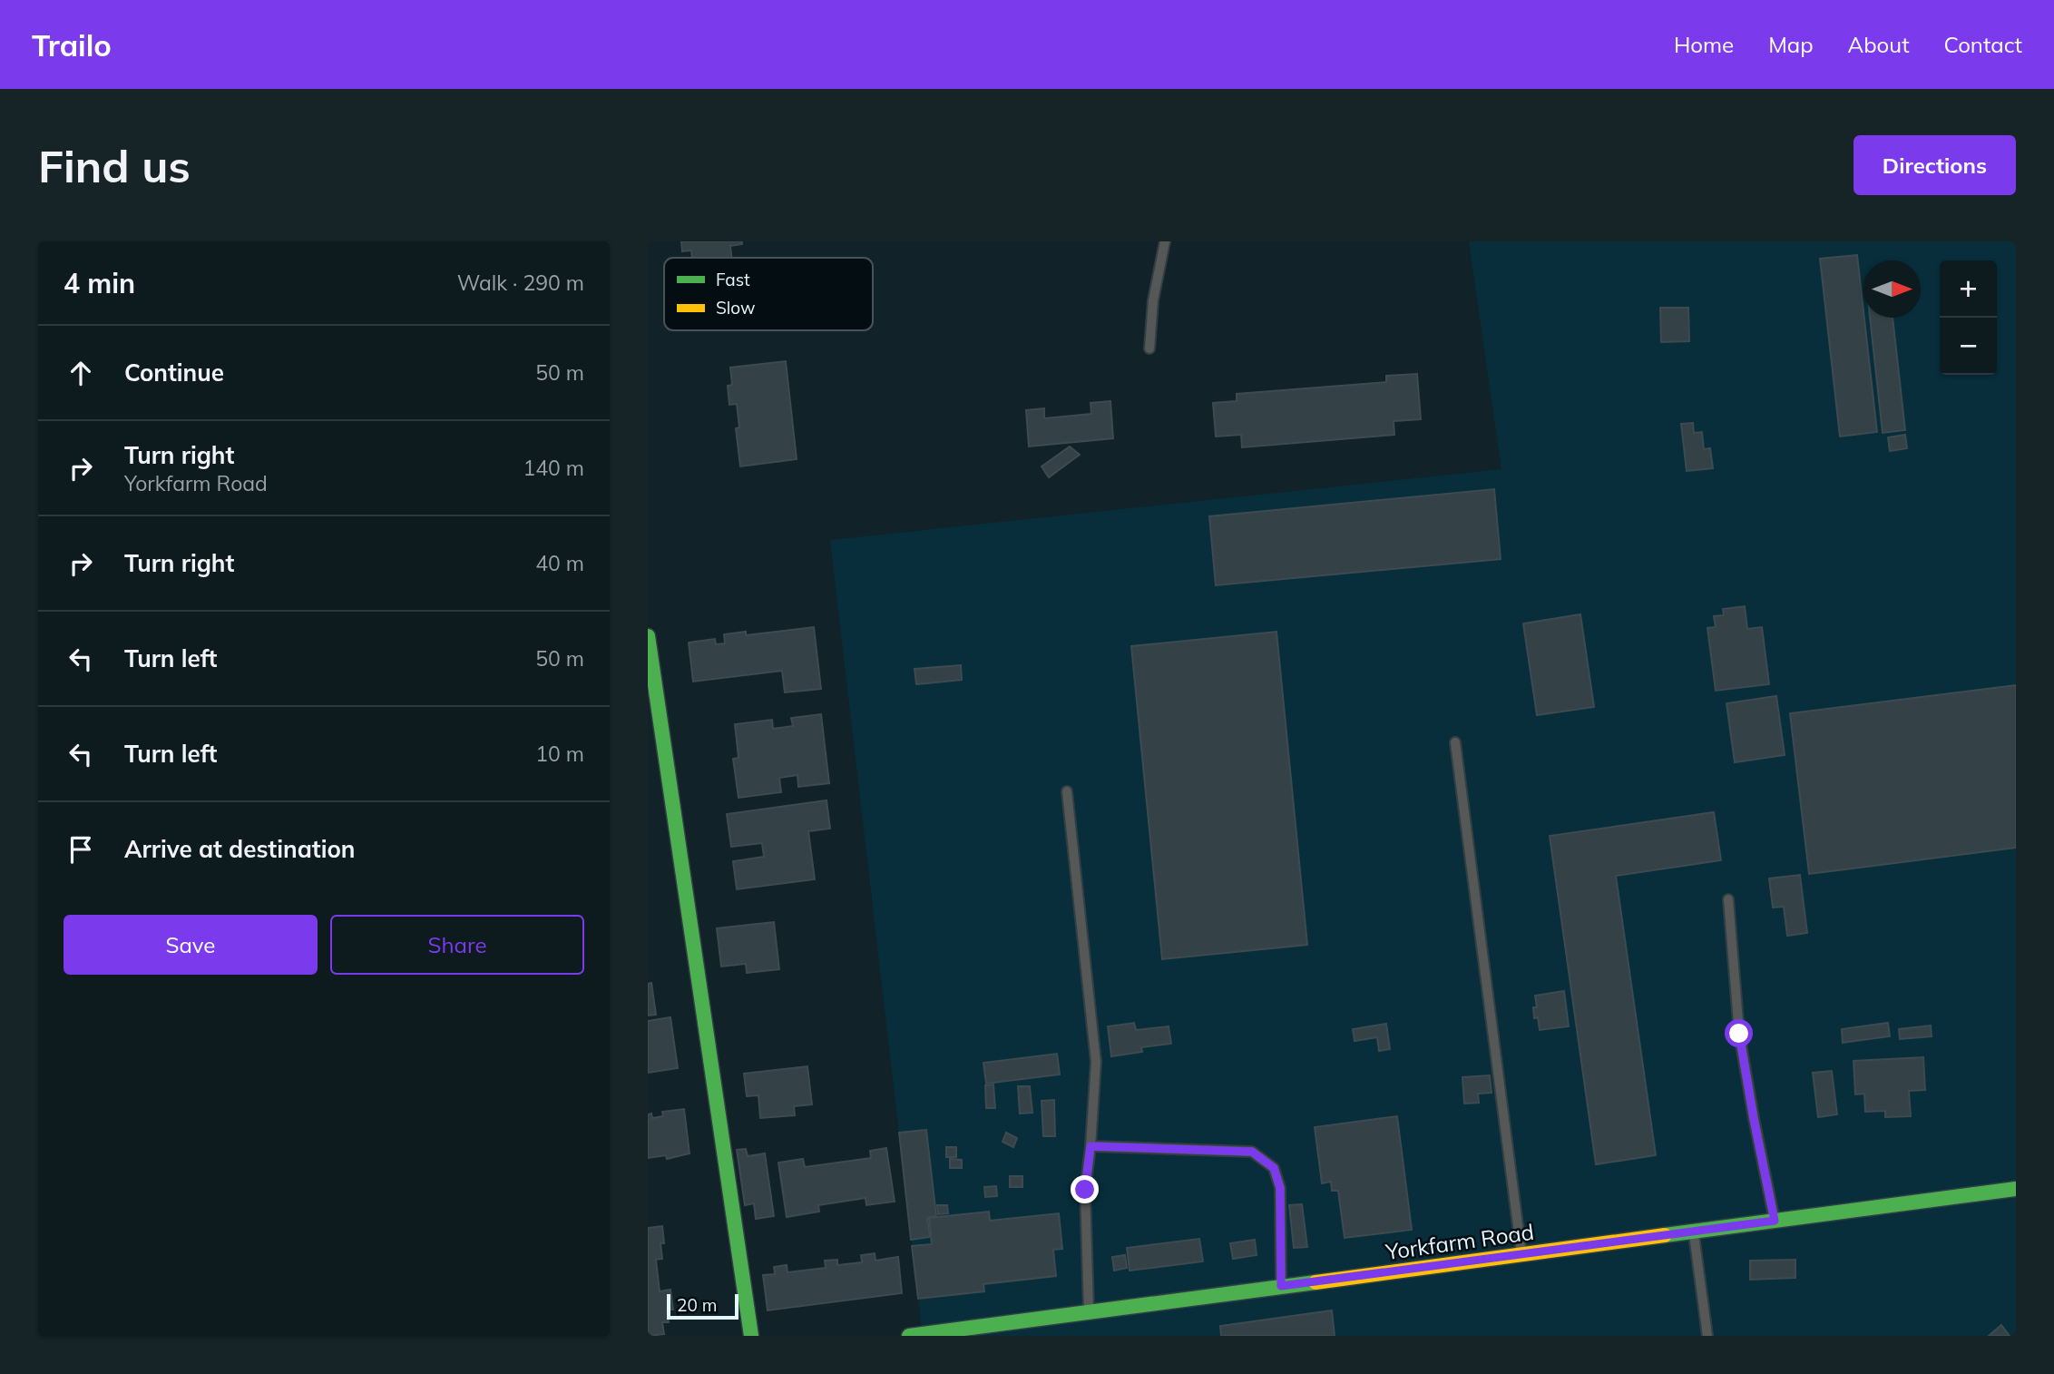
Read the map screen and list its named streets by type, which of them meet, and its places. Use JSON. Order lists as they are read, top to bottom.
{
  "streets": {
    "street": ["Yorkfarm Road"]
  },
  "legend": ["Fast", "Slow"],
  "scale_bar": "20 m",
  "north": "right",
  "page": {
    "header": "Trailo",
    "nav": [
      "Home",
      "Map",
      "About",
      "Contact"
    ],
    "buttons": [
      "Directions",
      ["Save", "Share"]
    ],
    "title": "Find us",
    "heading": ["4 min", "Walk · 290 m"],
    "map_buttons": ["+", "−"],
    "list": [
      ["Continue", "50 m"],
      ["Turn right", "Yorkfarm Road", "140 m"],
      ["Turn right", "40 m"],
      ["Turn left", "50 m"],
      ["Turn left", "10 m"],
      "Arrive at destination"
    ],
    "scale": "20 m"
  }
}
